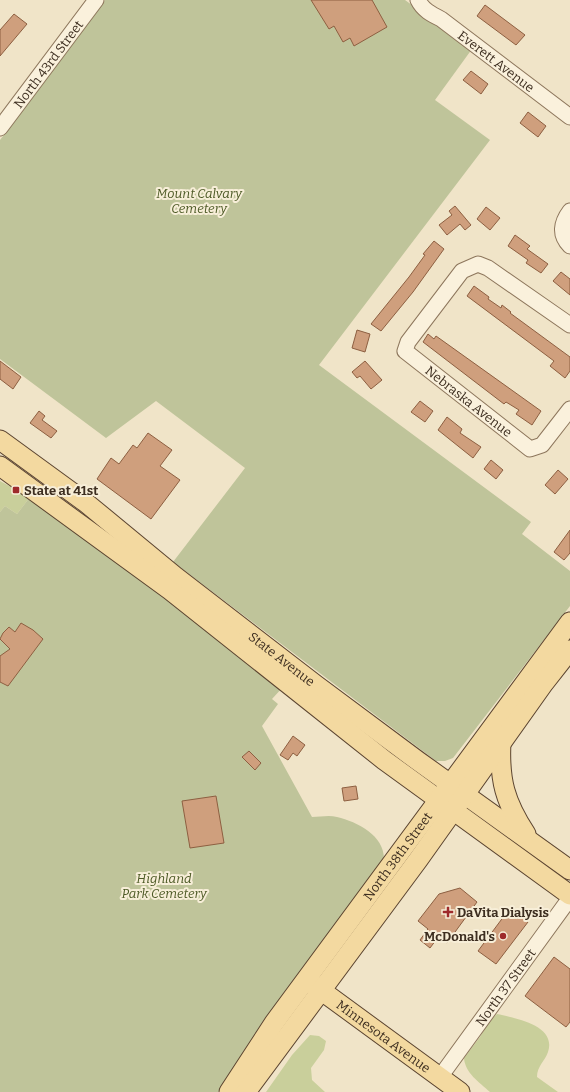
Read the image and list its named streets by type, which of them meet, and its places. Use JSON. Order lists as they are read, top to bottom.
{
  "streets": {
    "main road": ["State Avenue", "North 38th Street", "Minnesota Avenue"],
    "street": [
      "Everett Avenue",
      "North 43rd Street",
      "Nebraska Avenue",
      "North 37 Street"
    ]
  },
  "crossings": [
    ["State Avenue", "North 38th Street"],
    ["State Avenue", "North 37 Street"],
    ["North 38th Street", "Minnesota Avenue"],
    ["North 37 Street", "Minnesota Avenue"]
  ],
  "parks": ["Mount Calvary Cemetery", "Highland Park Cemetery"],
  "places": {
    "transit": ["State at 41st"],
    "health": ["DaVita Dialysis"],
    "other": ["McDonald's"]
  }
}
